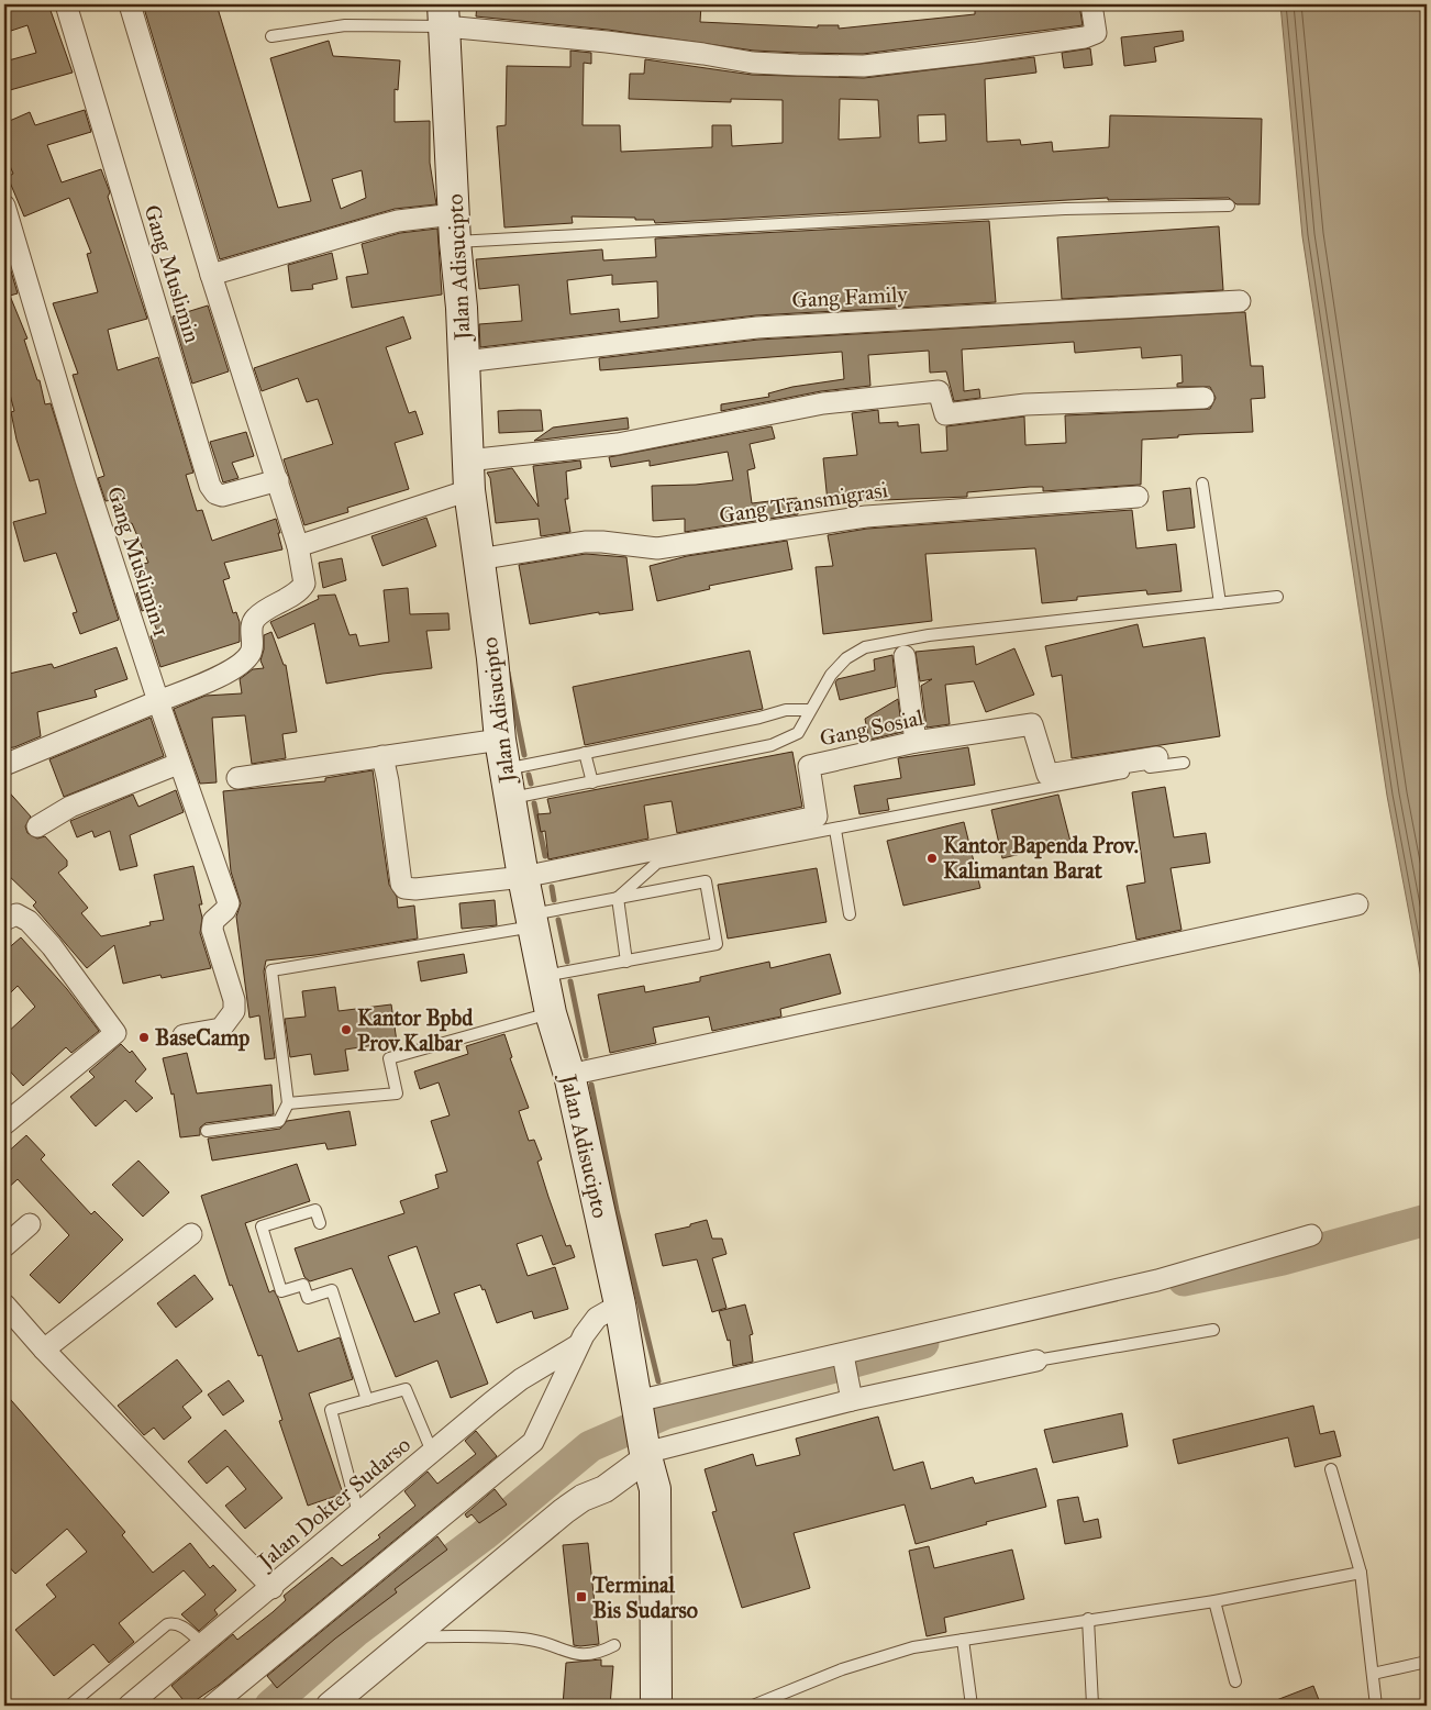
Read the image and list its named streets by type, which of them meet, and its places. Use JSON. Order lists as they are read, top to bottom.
{
  "streets": {
    "main road": ["Jalan Adisucipto"],
    "street": [
      "Gang Muslimin",
      "Gang Family",
      "Gang Transmigrasi",
      "Gang Muslimin 1",
      "Gang Sosial",
      "Jalan Dokter Sudarso"
    ]
  },
  "crossings": [
    ["Jalan Adisucipto", "Gang Family"],
    ["Jalan Adisucipto", "Gang Transmigrasi"],
    ["Jalan Adisucipto", "Gang Sosial"]
  ],
  "places": {
    "other": ["Kantor Bapenda Prov. Kalimantan Barat", "Kantor Bpbd Prov.Kalbar", "BaseCamp"],
    "transit": ["Terminal Bis Sudarso"]
  }
}
